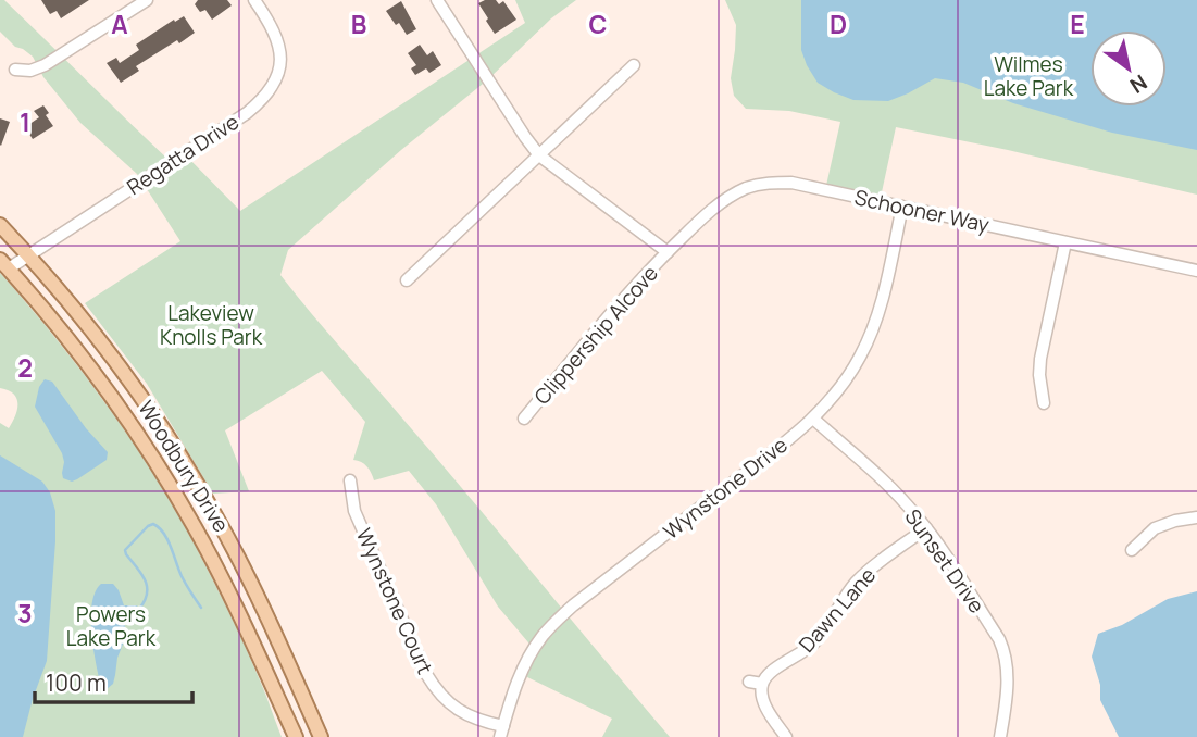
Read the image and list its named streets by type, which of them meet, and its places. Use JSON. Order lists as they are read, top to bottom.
{
  "streets": {
    "main road": ["Woodbury Drive"],
    "street": [
      "Regatta Drive",
      "Schooner Way",
      "Clippership Alcove",
      "Wynstone Drive",
      "Sunset Drive",
      "Wynstone Court",
      "Dawn Lane"
    ]
  },
  "crossings": [
    ["Regatta Drive", "Woodbury Drive"],
    ["Schooner Way", "Clippership Alcove"],
    ["Schooner Way", "Wynstone Drive"],
    ["Wynstone Drive", "Sunset Drive"],
    ["Wynstone Drive", "Wynstone Court"],
    ["Sunset Drive", "Dawn Lane"]
  ],
  "parks": ["Wilmes Lake Park", "Lakeview Knolls Park", "Powers Lake Park"],
  "scale_bar": "100 m",
  "north": "bottom right",
  "grid": {
    "columns": [
      "A",
      "B",
      "C",
      "D",
      "E"
    ],
    "rows": ["1", "2", "3"]
  }
}
